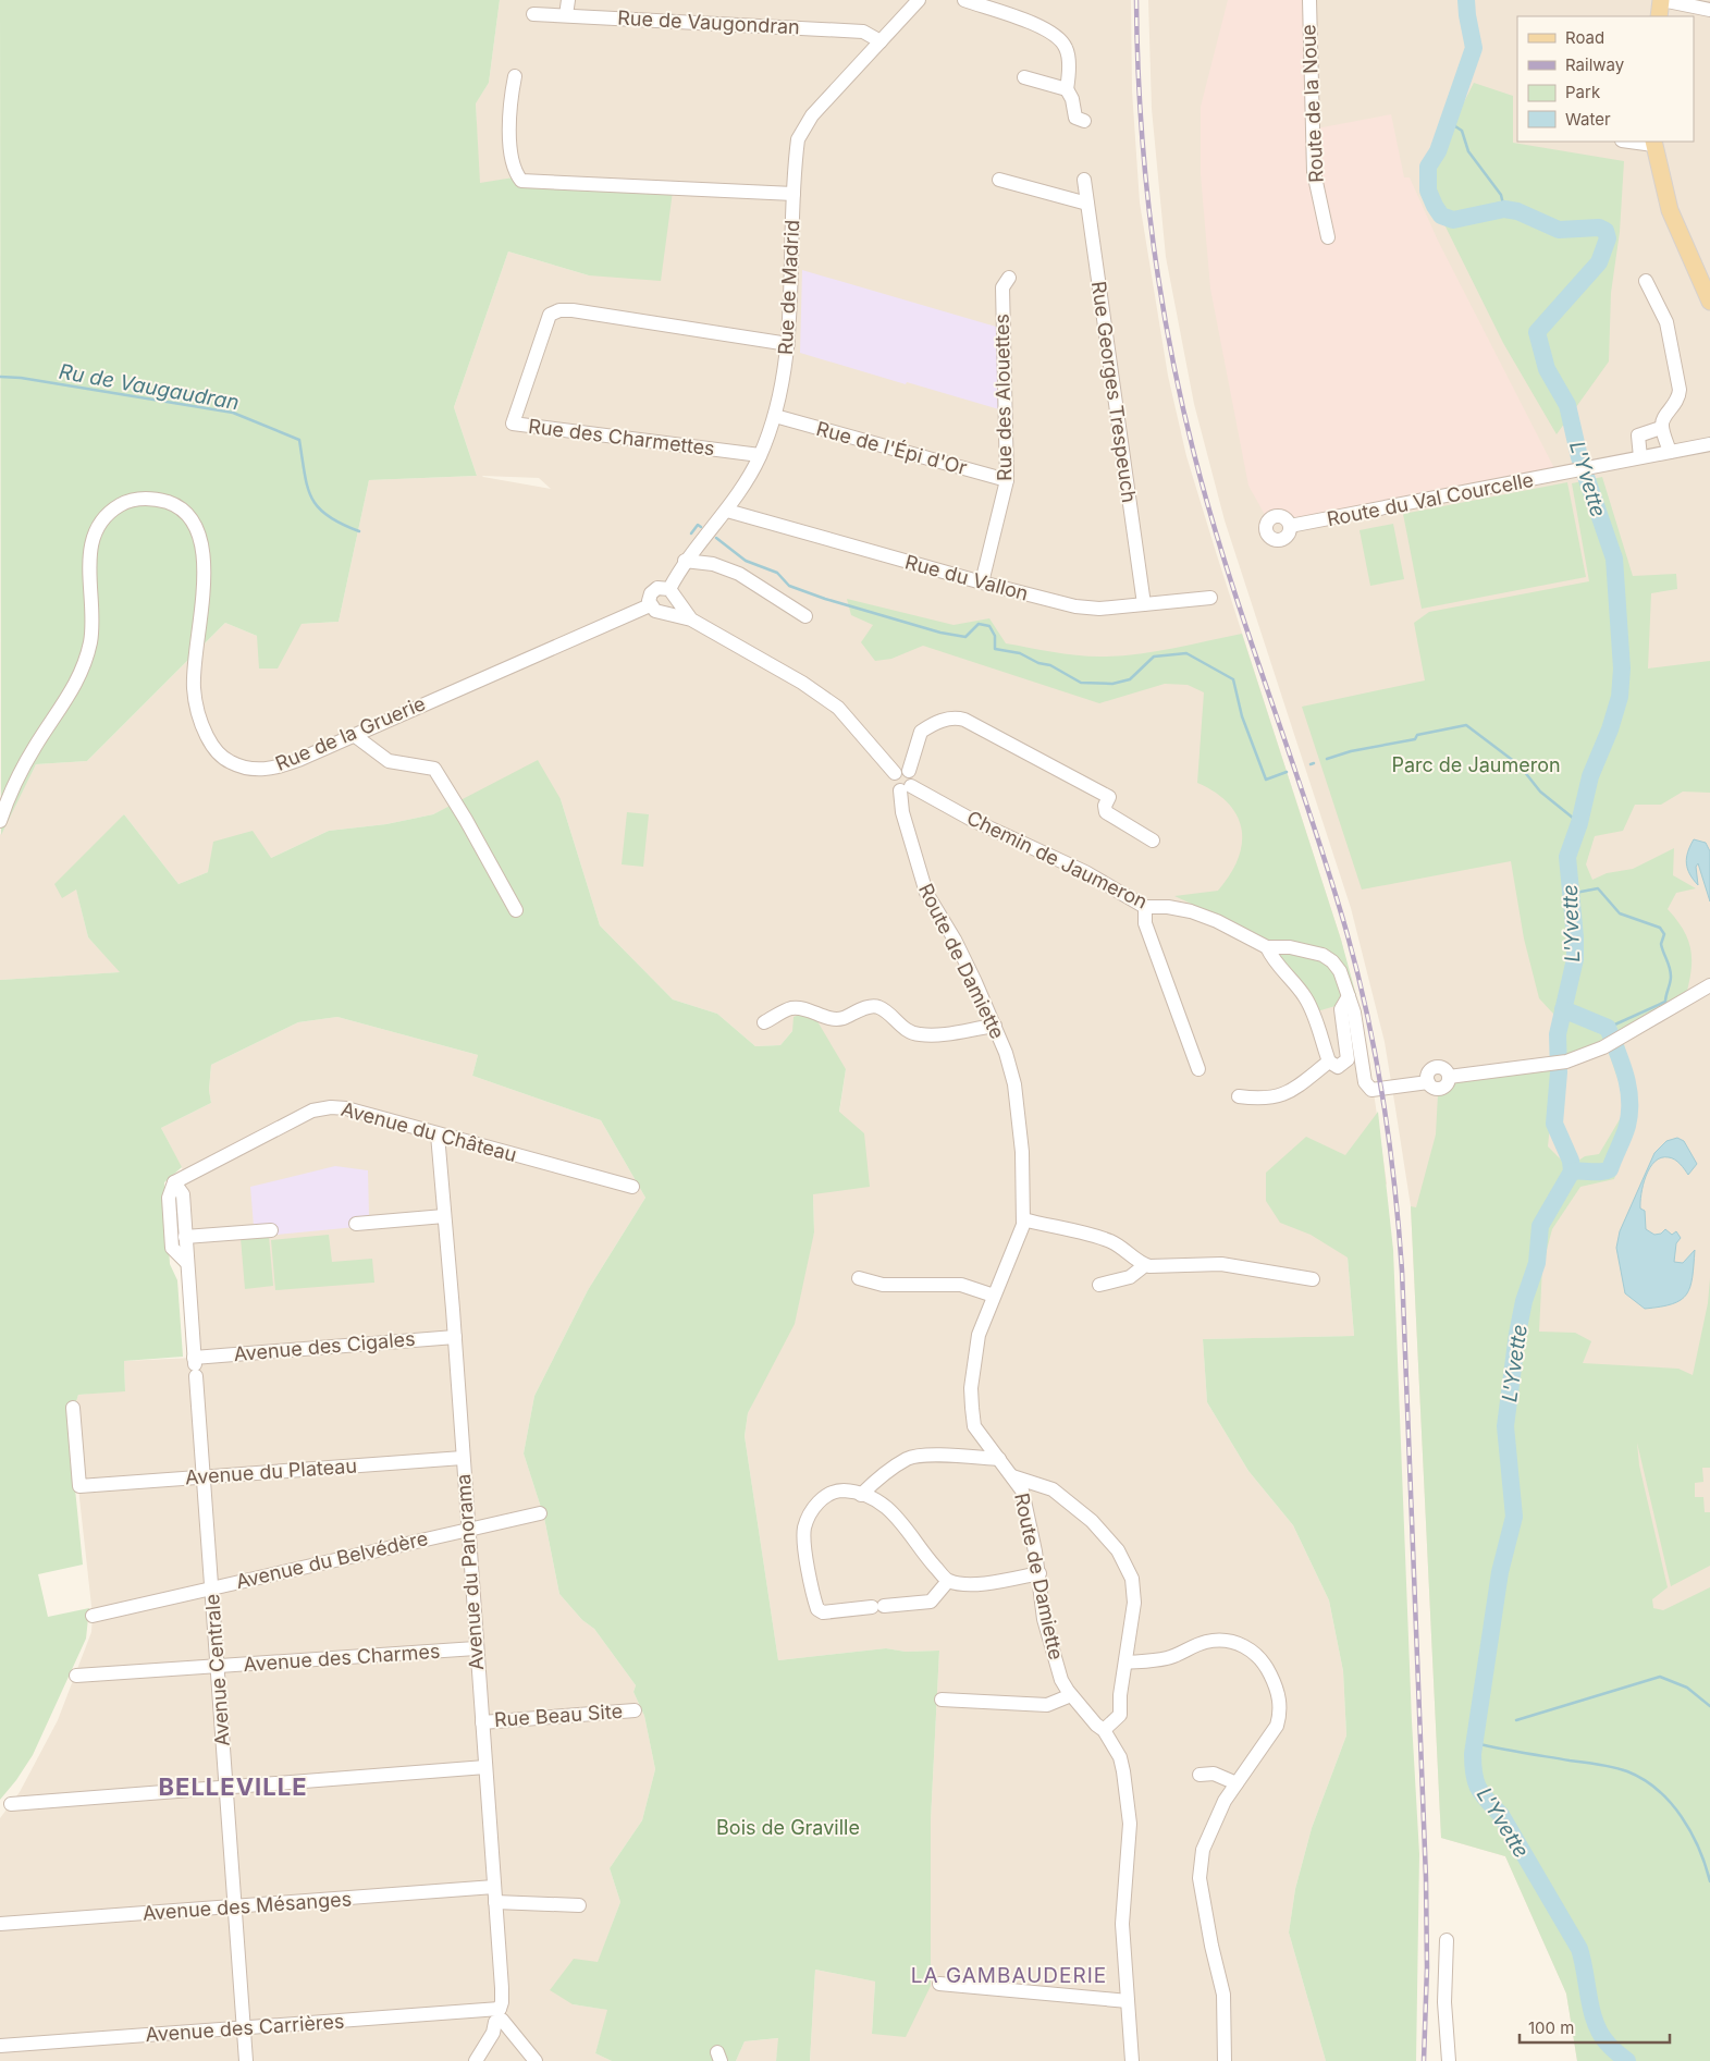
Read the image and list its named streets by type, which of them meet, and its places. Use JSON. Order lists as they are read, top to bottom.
{
  "streets": {
    "street": [
      "Rue de Vaugondran",
      "Route de la Noue",
      "Rue de Madrid",
      "Rue Georges Trespeuch",
      "Rue des Alouettes",
      "Rue des Charmettes",
      "Rue de l'Épi d'Or",
      "Route du Val Courcelle",
      "Rue du Vallon",
      "Rue de la Gruerie",
      "Chemin de Jaumeron",
      "Route de Damiette",
      "Avenue du Château",
      "Avenue des Cigales",
      "Avenue du Plateau",
      "Avenue du Belvédère",
      "Avenue du Panorama",
      "Avenue des Charmes",
      "Avenue Centrale",
      "Rue Beau Site",
      "Avenue des Mésanges",
      "Avenue des Carrières"
    ]
  },
  "crossings": [
    ["Rue de Vaugondran", "Rue de Madrid"],
    ["Rue de Madrid", "Rue des Charmettes"],
    ["Rue de Madrid", "Rue de l'Épi d'Or"],
    ["Rue de Madrid", "Rue du Vallon"],
    ["Rue de Madrid", "Rue de la Gruerie"],
    ["Rue Georges Trespeuch", "Rue du Vallon"],
    ["Rue des Alouettes", "Rue de l'Épi d'Or"],
    ["Rue des Alouettes", "Rue du Vallon"],
    ["Chemin de Jaumeron", "Route de Damiette"],
    ["Avenue du Château", "Avenue du Panorama"],
    ["Avenue du Château", "Avenue Centrale"],
    ["Avenue des Cigales", "Avenue du Panorama"],
    ["Avenue des Cigales", "Avenue Centrale"],
    ["Avenue du Plateau", "Avenue du Panorama"],
    ["Avenue du Plateau", "Avenue Centrale"],
    ["Avenue du Belvédère", "Avenue du Panorama"],
    ["Avenue du Belvédère", "Avenue Centrale"],
    ["Avenue du Panorama", "Avenue des Charmes"],
    ["Avenue du Panorama", "Rue Beau Site"],
    ["Avenue du Panorama", "Avenue des Mésanges"],
    ["Avenue du Panorama", "Avenue des Carrières"],
    ["Avenue des Charmes", "Avenue Centrale"],
    ["Avenue Centrale", "Avenue des Mésanges"],
    ["Avenue Centrale", "Avenue des Carrières"]
  ],
  "districts": ["BELLEVILLE", "LA GAMBAUDERIE"],
  "water": ["Ru de Vaugaudran", "L'Yvette"],
  "parks": ["Parc de Jaumeron", "Bois de Graville"],
  "legend": [
    "Road",
    "Railway",
    "Park",
    "Water"
  ],
  "scale_bar": "100 m"
}
